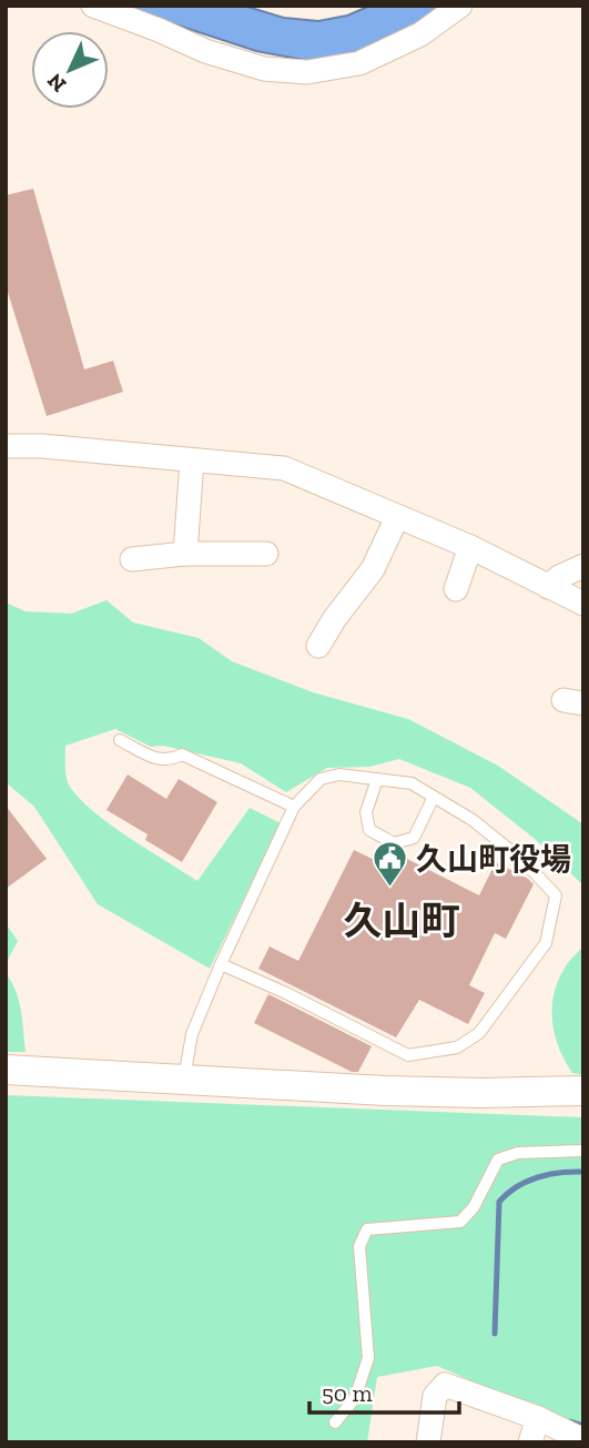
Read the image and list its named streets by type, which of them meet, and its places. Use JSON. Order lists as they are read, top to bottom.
{
  "districts": ["久山町"],
  "places": {
    "public building": ["久山町役場"]
  },
  "scale_bar": "50 m",
  "north": "bottom left"
}
